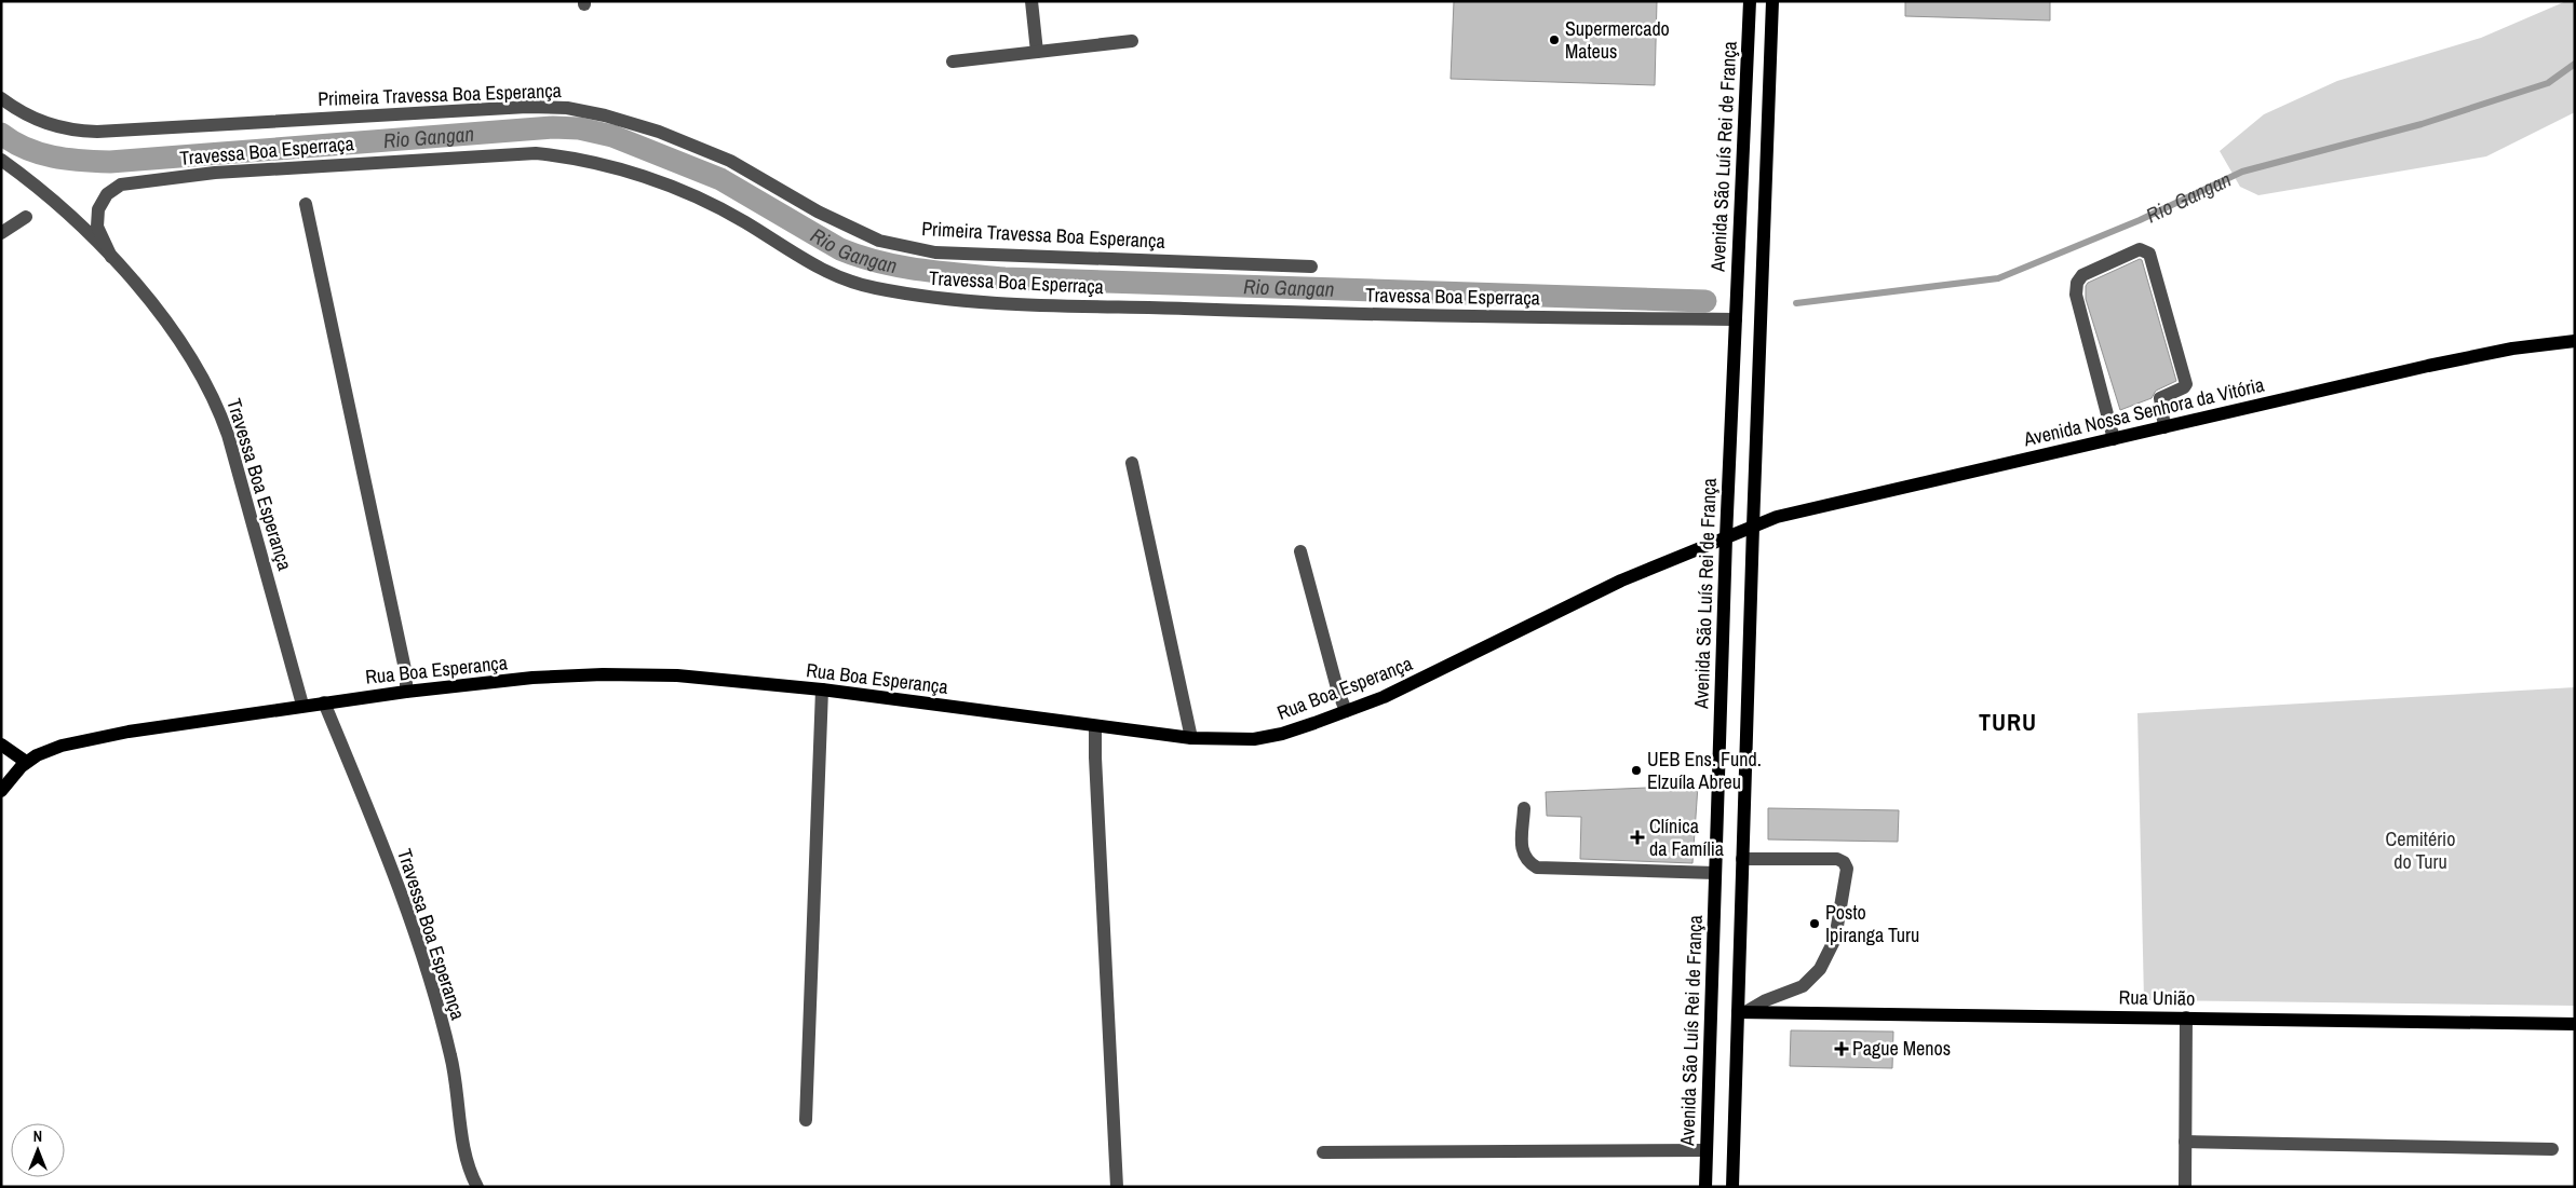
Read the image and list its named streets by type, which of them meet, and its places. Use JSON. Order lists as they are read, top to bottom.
{
  "streets": {
    "main road": [
      "Avenida São Luís Rei de França",
      "Avenida Nossa Senhora da Vitória",
      "Rua Boa Esperança",
      "Rua União"
    ],
    "street": ["Primeira Travessa Boa Esperança", "Travessa Boa Esperraça", "Travessa Boa Esperança"]
  },
  "crossings": [
    ["Travessa Boa Esperraça", "Avenida São Luís Rei de França"],
    ["Travessa Boa Esperraça", "Travessa Boa Esperança"],
    ["Avenida São Luís Rei de França", "Avenida Nossa Senhora da Vitória"],
    ["Avenida São Luís Rei de França", "Rua Boa Esperança"],
    ["Avenida Nossa Senhora da Vitória", "Rua Boa Esperança"],
    ["Travessa Boa Esperança", "Rua Boa Esperança"]
  ],
  "districts": ["TURU"],
  "water": ["Rio Gangan"],
  "parks": ["Cemitério do Turu"],
  "places": {
    "other": ["Supermercado Mateus", "UEB Ens. Fund. Elzuíla Abreu", "Posto Ipiranga Turu"],
    "health": ["Clínica da Família", "Pague Menos"]
  },
  "north": "top"
}
